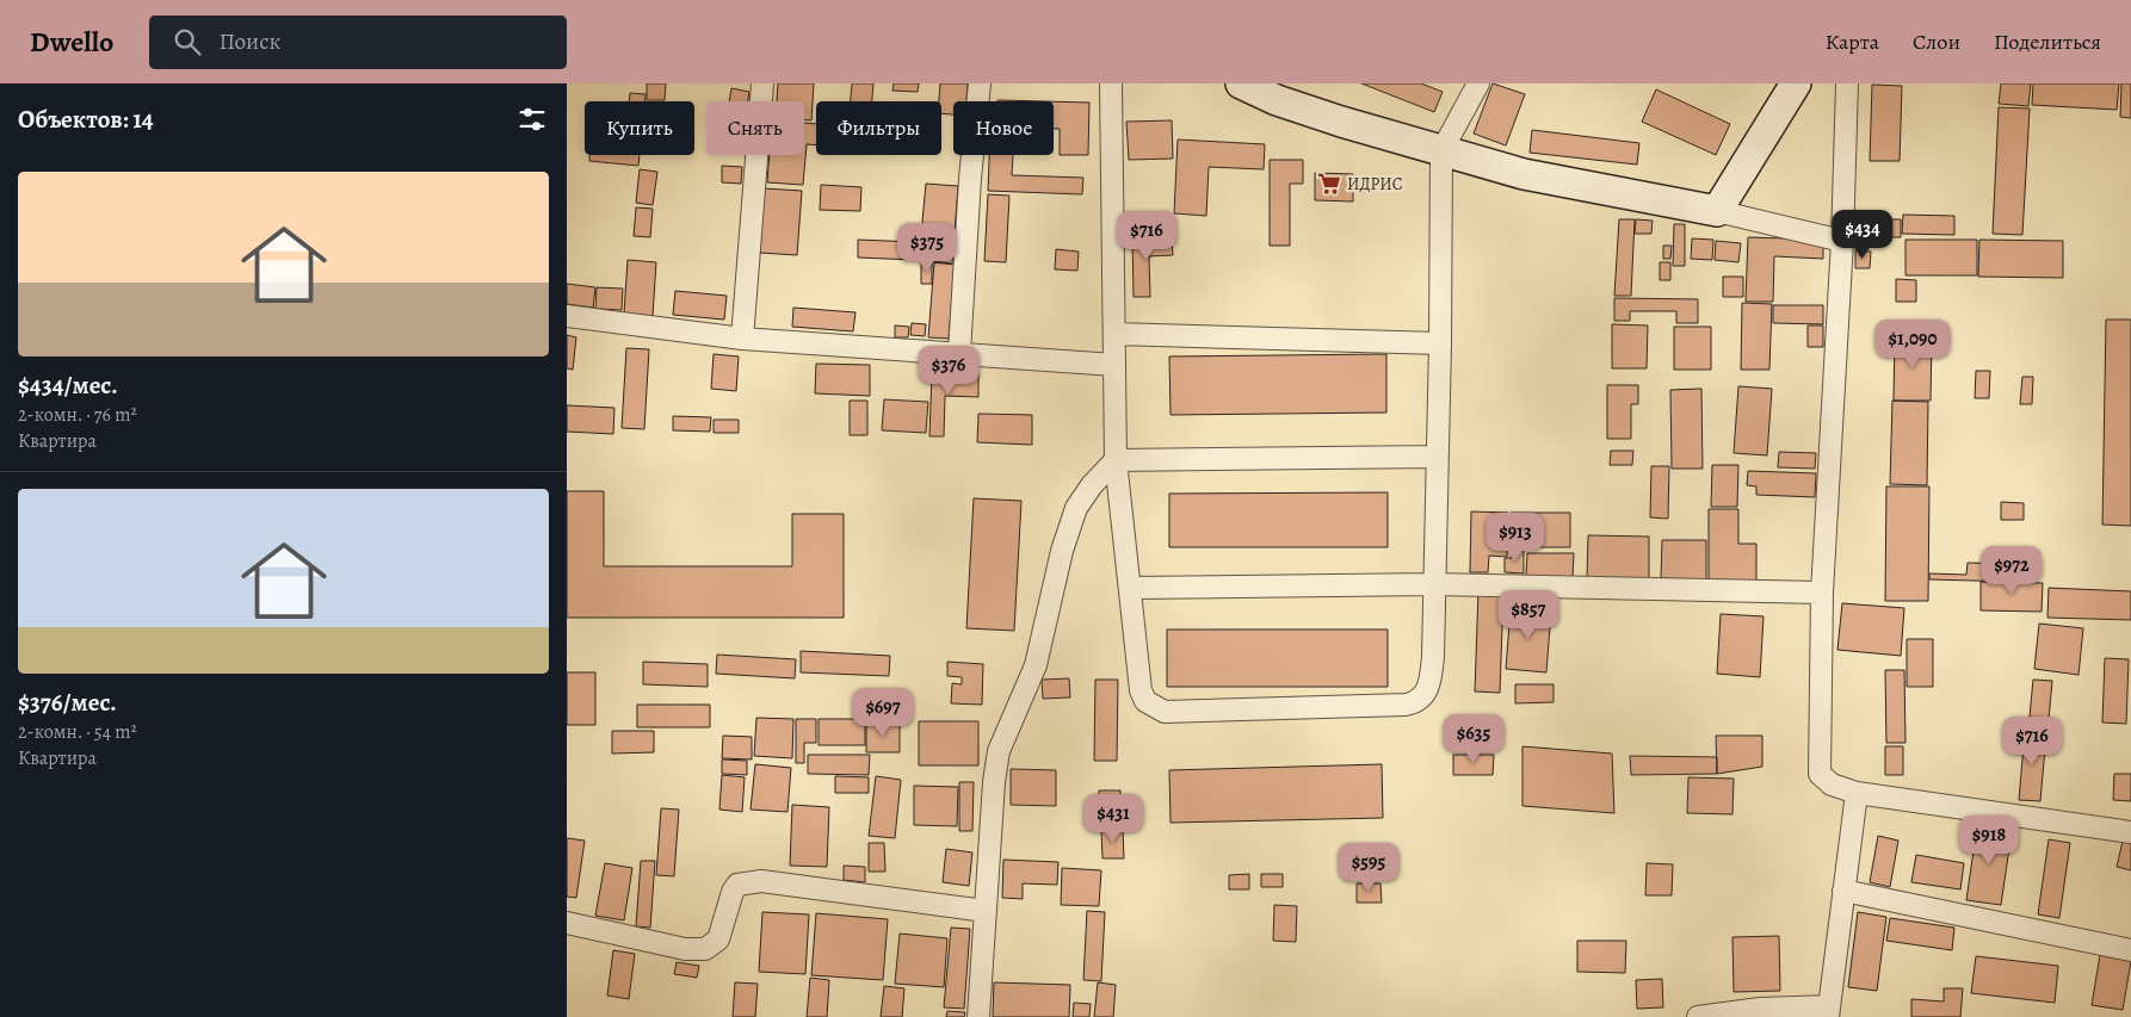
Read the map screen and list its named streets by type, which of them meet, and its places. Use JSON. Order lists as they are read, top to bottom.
{
  "places": {
    "supermarket": ["ИДРИС"]
  },
  "page": {
    "header": "Dwello",
    "search": "Поиск",
    "nav": ["Карта", "Слои", "Поделиться"],
    "heading": "Объектов: 14",
    "chip": [
      "Купить",
      "Снять",
      "Фильтры",
      "Новое"
    ],
    "list": [
      {
        "name": "$434/мес.",
        "note": "2-комн. · 76 m² · Квартира"
      },
      {
        "name": "$376/мес.",
        "note": "2-комн. · 54 m² · Квартира"
      }
    ],
    "price": [
      "$434",
      "$716",
      "$375",
      "$1,090",
      "$376",
      "$913",
      "$972",
      "$857",
      "$697",
      "$635",
      "$716",
      "$431",
      "$918",
      "$595"
    ]
  }
}
